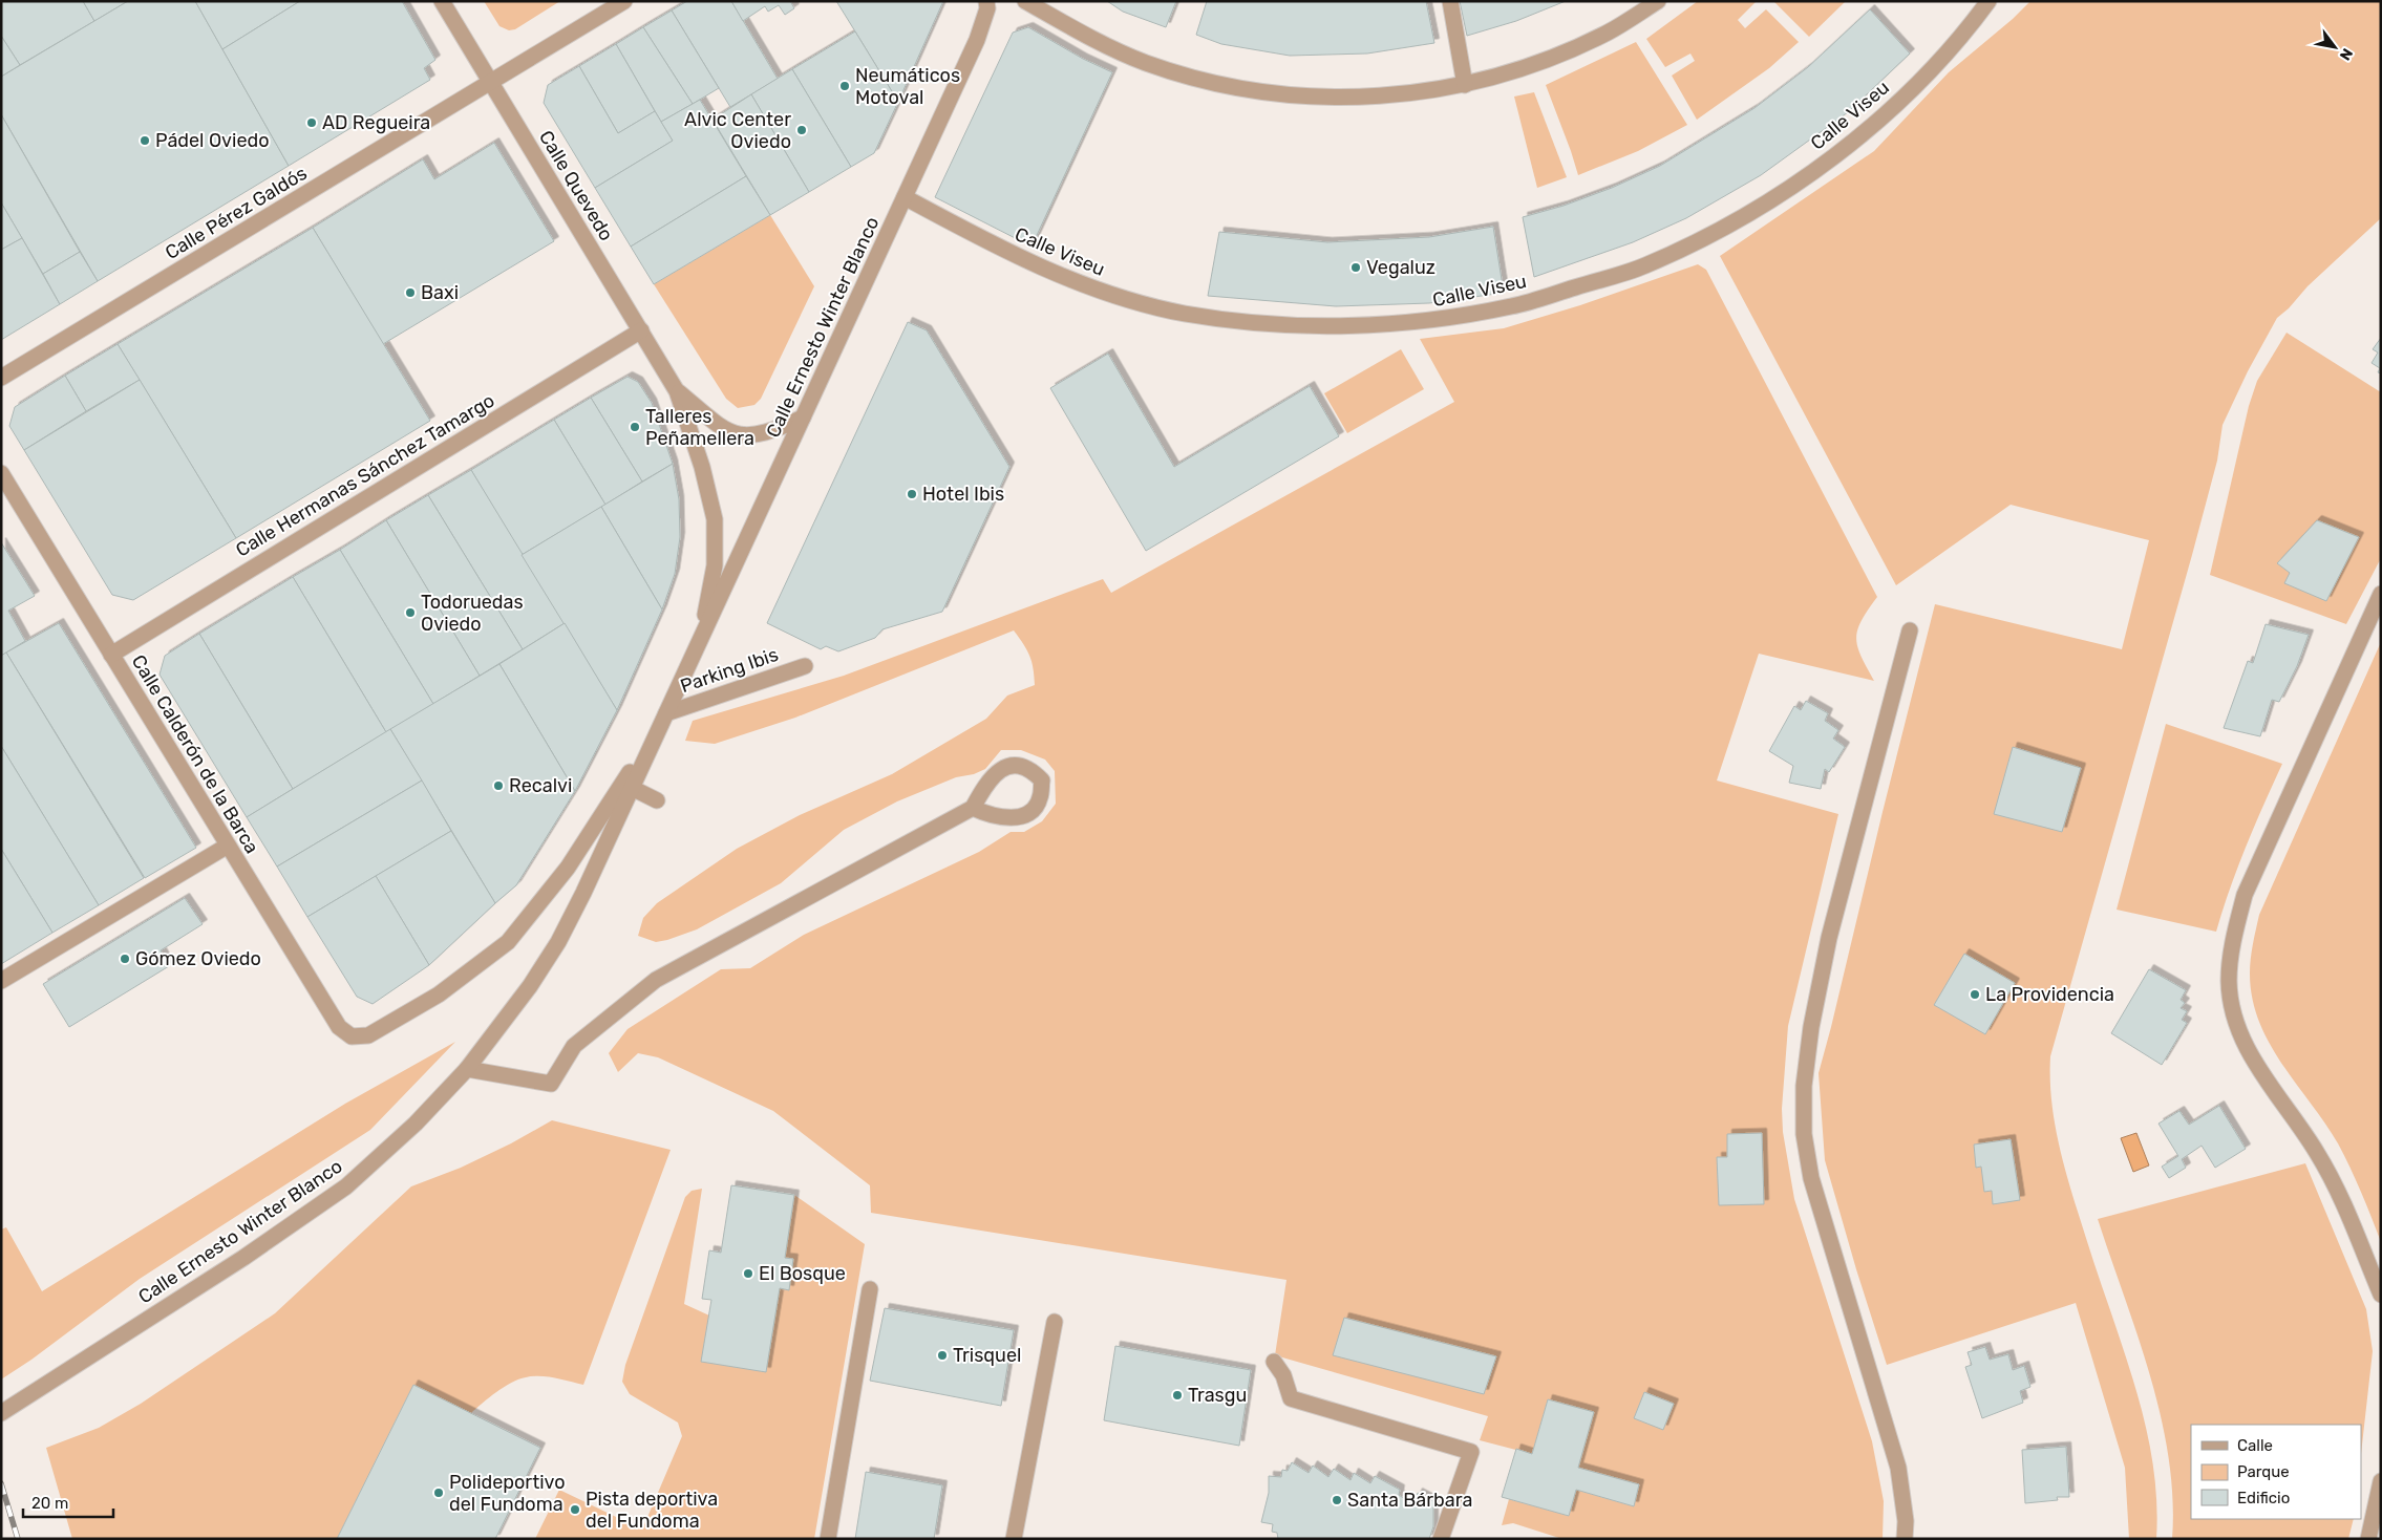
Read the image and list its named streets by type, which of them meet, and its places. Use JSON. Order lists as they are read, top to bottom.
{
  "streets": {
    "street": [
      "Calle Viseu",
      "Calle Quevedo",
      "Calle Pérez Galdós",
      "Calle Ernesto Winter Blanco",
      "Calle Hermanas Sánchez Tamargo",
      "Parking Ibis",
      "Calle Calderón de la Barca"
    ]
  },
  "crossings": [
    ["Calle Viseu", "Calle Ernesto Winter Blanco"],
    ["Calle Quevedo", "Calle Pérez Galdós"],
    ["Calle Quevedo", "Calle Ernesto Winter Blanco"],
    ["Calle Quevedo", "Calle Hermanas Sánchez Tamargo"],
    ["Calle Ernesto Winter Blanco", "Parking Ibis"],
    ["Calle Ernesto Winter Blanco", "Calle Calderón de la Barca"],
    ["Calle Hermanas Sánchez Tamargo", "Calle Calderón de la Barca"]
  ],
  "places": [
    "Neumáticos Motoval",
    "AD Regueira",
    "Alvic Center Oviedo",
    "Pádel Oviedo",
    "Vegaluz",
    "Baxi",
    "Talleres Peñamellera",
    "Hotel Ibis",
    "Todoruedas Oviedo",
    "Recalvi",
    "Gómez Oviedo",
    "La Providencia",
    "El Bosque",
    "Trisquel",
    "Trasgu",
    "Polideportivo del Fundoma",
    "Santa Bárbara",
    "Pista deportiva del Fundoma"
  ],
  "legend": ["Calle", "Parque", "Edificio"],
  "scale_bar": "20 m",
  "north": "bottom right"
}
